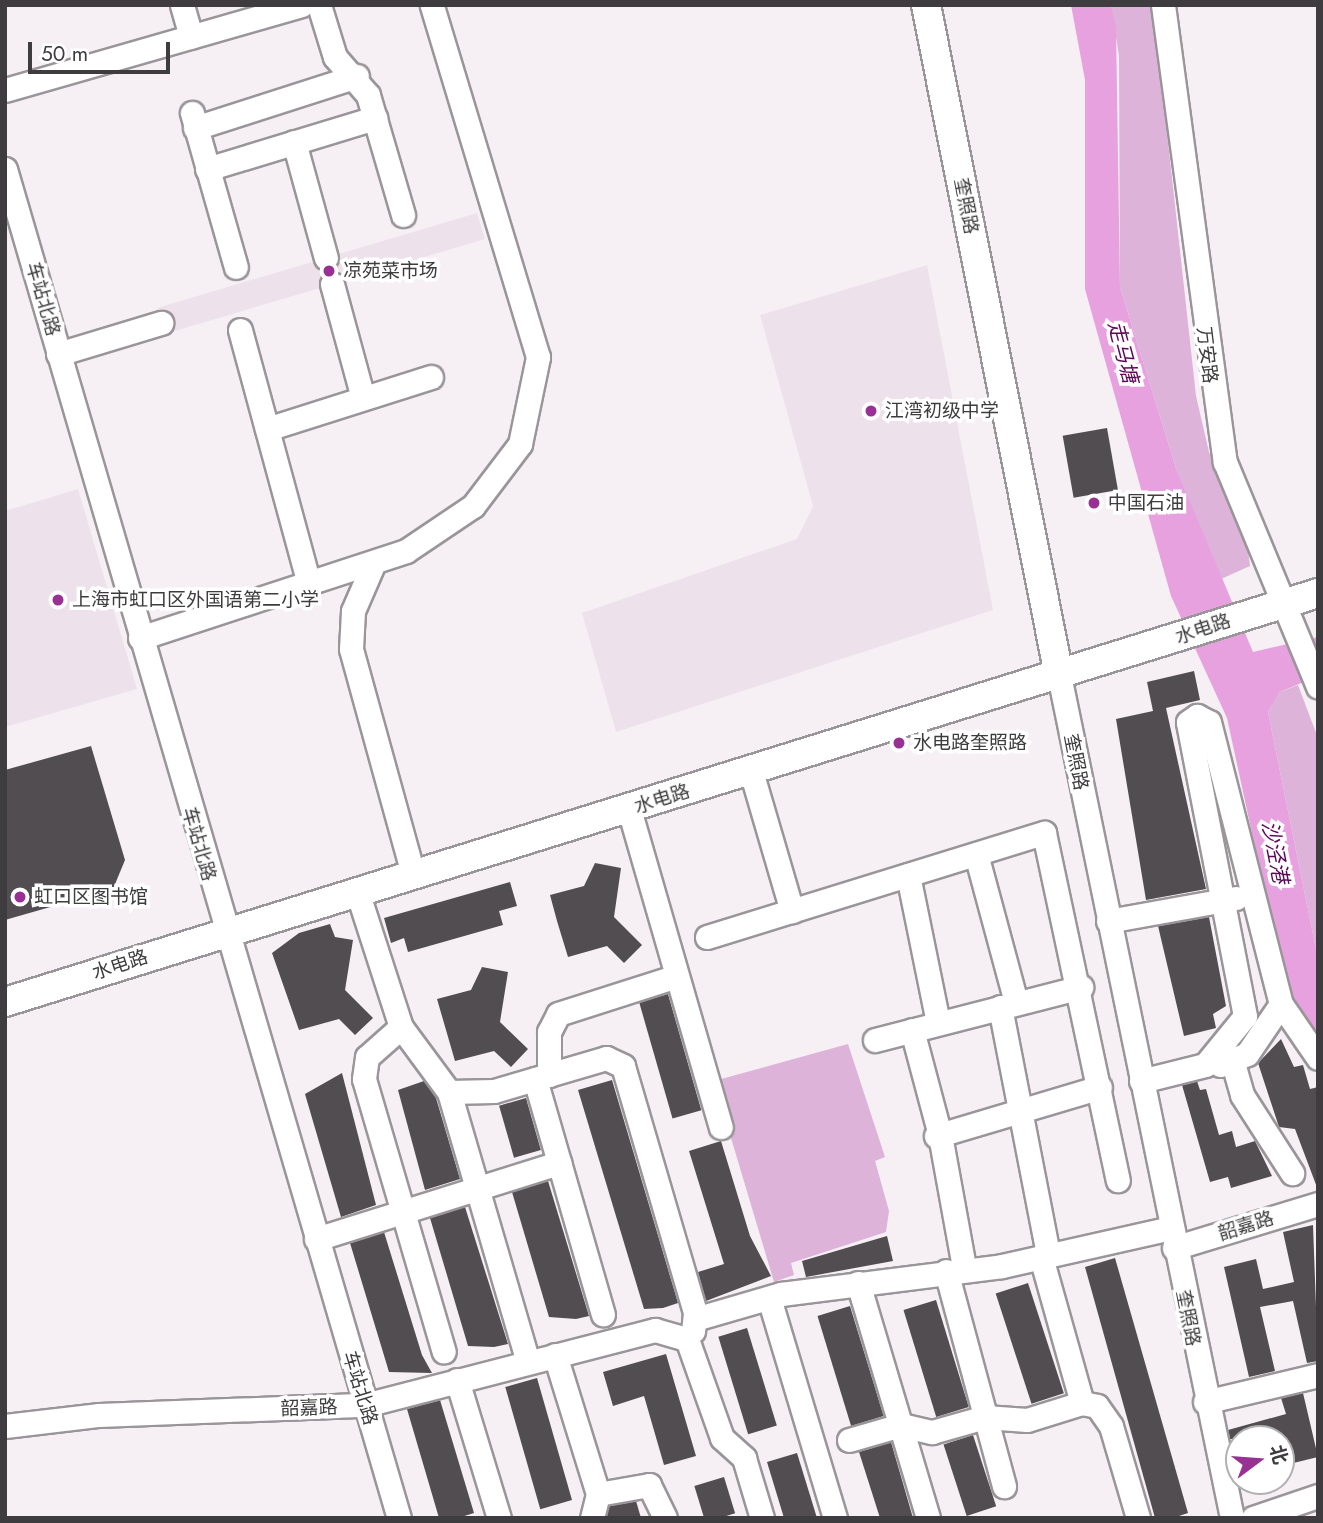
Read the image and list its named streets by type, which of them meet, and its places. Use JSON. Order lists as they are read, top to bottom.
{
  "streets": {
    "main road": ["奎照路", "水电路"],
    "street": ["车站北路", "万安路", "韶嘉路"]
  },
  "crossings": [
    ["奎照路", "水电路"],
    ["奎照路", "韶嘉路"],
    ["车站北路", "水电路"],
    ["车站北路", "韶嘉路"],
    ["万安路", "水电路"]
  ],
  "water": ["走马塘", "沙泾港"],
  "places": [
    "凉苑菜市场",
    "江湾初级中学",
    "中国石油",
    "上海市虹口区外国语第二小学",
    "水电路奎照路",
    "虹口区图书馆"
  ],
  "scale_bar": "50 m",
  "north": "right"
}
